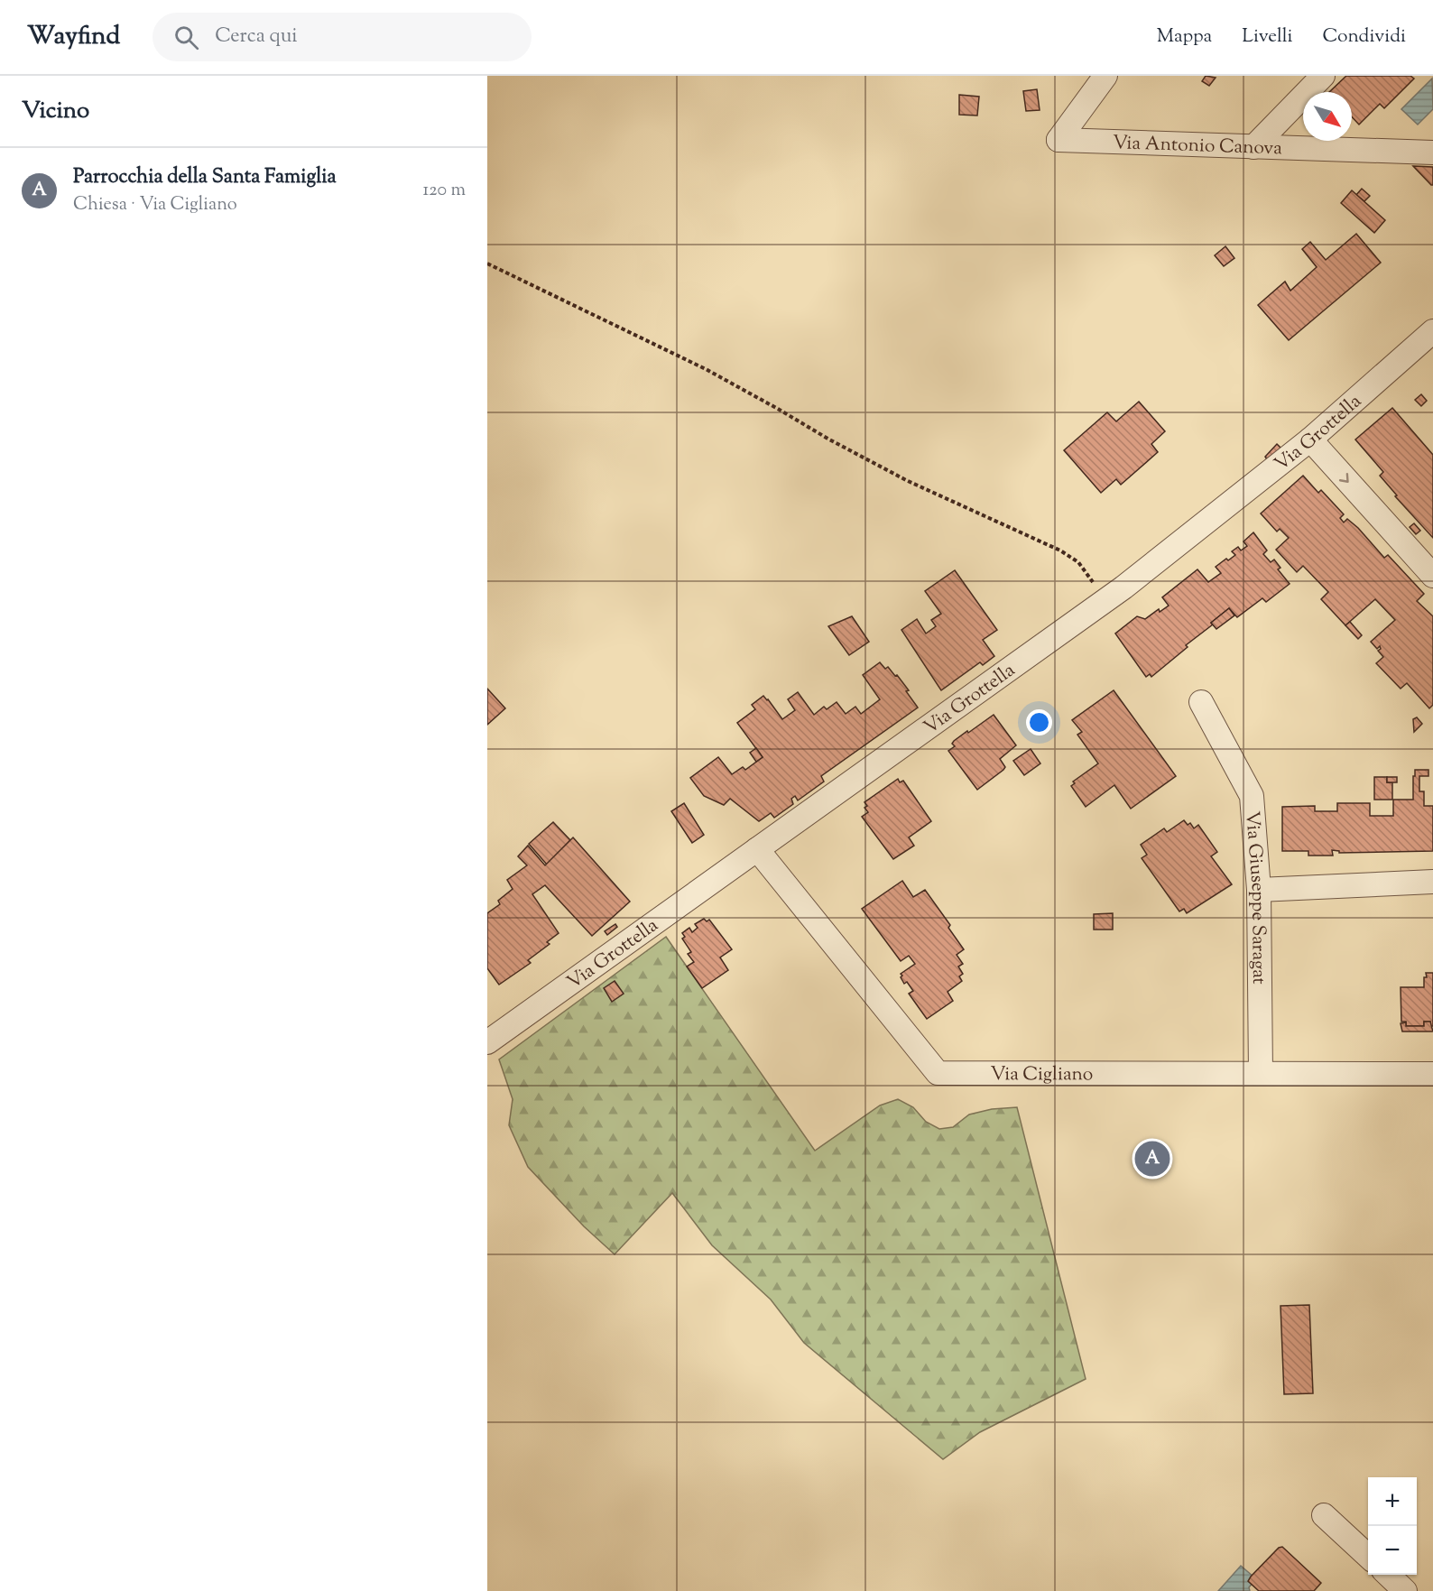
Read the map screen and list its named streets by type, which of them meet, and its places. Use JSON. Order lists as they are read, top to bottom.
{
  "streets": {
    "street": [
      "Via Antonio Canova",
      "Via Grottella",
      "Via Giuseppe Saragat",
      "Via Cigliano"
    ]
  },
  "crossings": [
    ["Via Grottella", "Via Cigliano"],
    ["Via Giuseppe Saragat", "Via Cigliano"]
  ],
  "north": "bottom right",
  "page": {
    "header": "Wayfind",
    "search": "Cerca qui",
    "nav": ["Mappa", "Livelli", "Condividi"],
    "heading": "Vicino",
    "list": [
      {
        "mark": "A",
        "name": "Parrocchia della Santa Famiglia",
        "note": "Chiesa · Via Cigliano",
        "value": "120 m"
      }
    ],
    "pins": "A",
    "map_buttons": ["+", "−"]
  }
}
